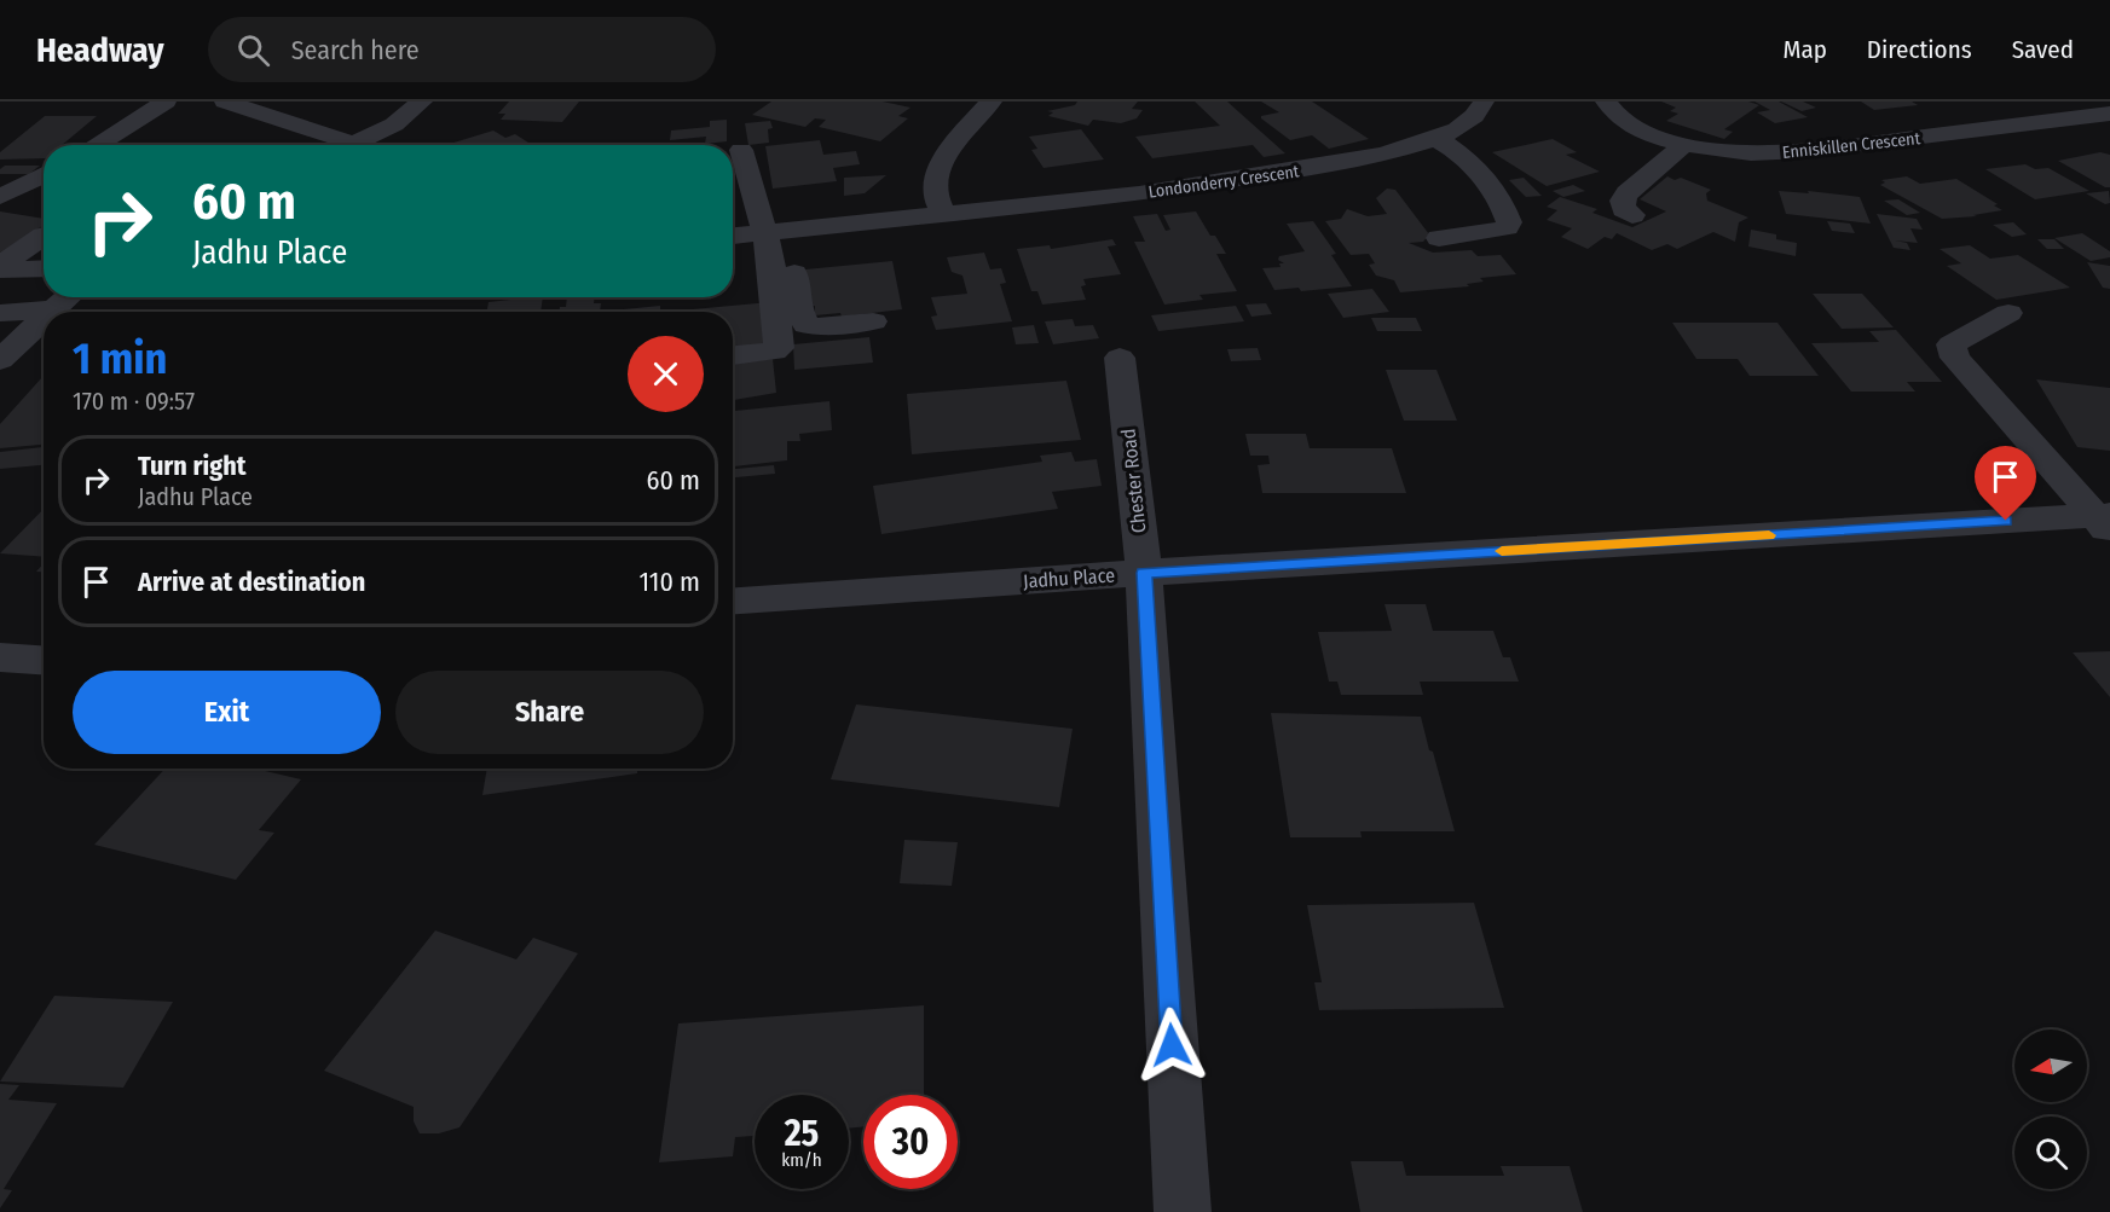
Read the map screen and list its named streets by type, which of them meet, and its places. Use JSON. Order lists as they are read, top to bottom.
{
  "streets": {
    "street": [
      "Enniskillen Crescent",
      "Londonderry Crescent",
      "Chester Road",
      "Jadhu Place"
    ]
  },
  "crossings": [
    ["Chester Road", "Jadhu Place"]
  ],
  "north": "left",
  "page": {
    "header": "Headway",
    "search": "Search here",
    "nav": ["Map", "Directions", "Saved"],
    "turn": ["60 m", "Jadhu Place"],
    "heading": ["1 min", "170 m · 09:57"],
    "list": [
      {
        "name": "Turn right",
        "note": "Jadhu Place",
        "value": "60 m"
      },
      {
        "name": "Arrive at destination",
        "value": "110 m"
      }
    ],
    "buttons": ["Exit", "Share"],
    "speed": "25 km/h",
    "limit": "30"
  }
}
